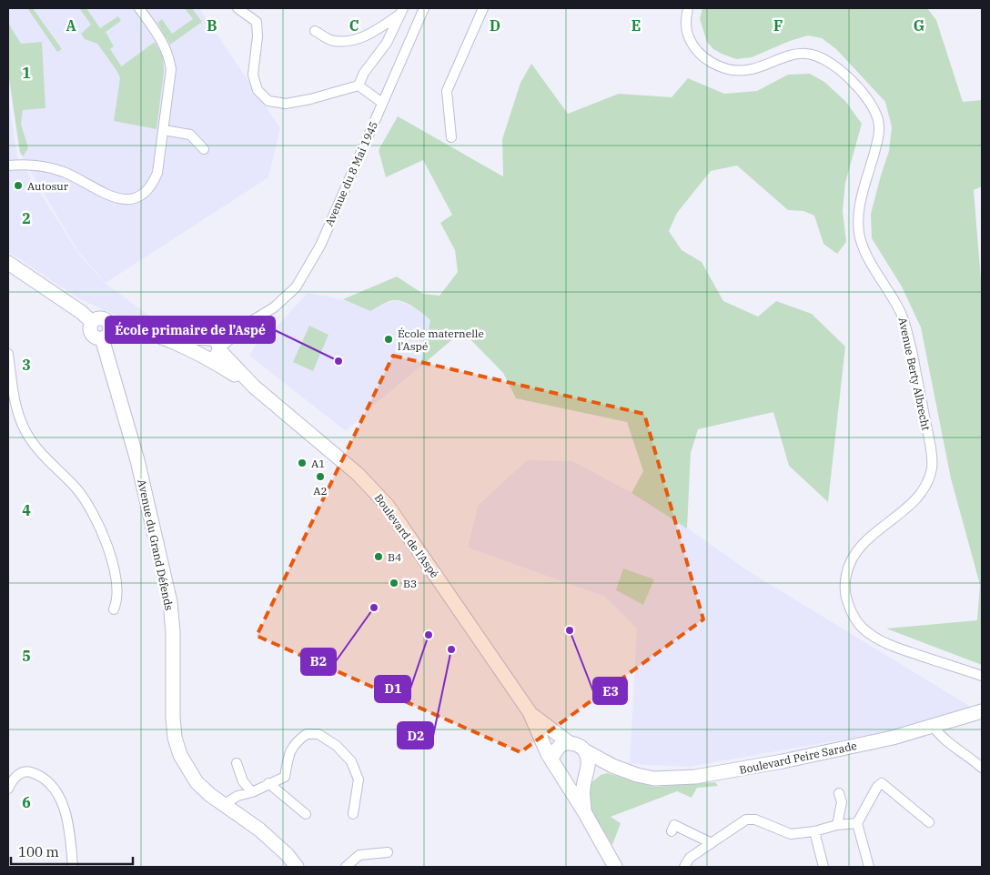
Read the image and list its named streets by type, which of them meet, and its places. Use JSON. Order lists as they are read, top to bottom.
{
  "streets": {
    "street": [
      "Avenue du 8 Mai 1945",
      "Avenue Berty Albrecht",
      "Boulevard de l'Aspé",
      "Avenue du Grand Défends",
      "Boulevard Peire Sarade"
    ]
  },
  "crossings": [
    ["Avenue du 8 Mai 1945", "Boulevard de l'Aspé"],
    ["Boulevard de l'Aspé", "Avenue du Grand Défends"],
    ["Boulevard de l'Aspé", "Boulevard Peire Sarade"]
  ],
  "places": [
    "Autosur",
    "École maternelle l'Aspé",
    "École primaire de l’Aspé",
    "A1",
    "A2",
    "B4",
    "B3",
    "B2",
    "E3",
    "D1",
    "D2"
  ],
  "scale_bar": "100 m",
  "grid": {
    "columns": [
      "A",
      "B",
      "C",
      "D",
      "E",
      "F",
      "G"
    ],
    "rows": [
      "1",
      "2",
      "3",
      "4",
      "5",
      "6"
    ]
  }
}
